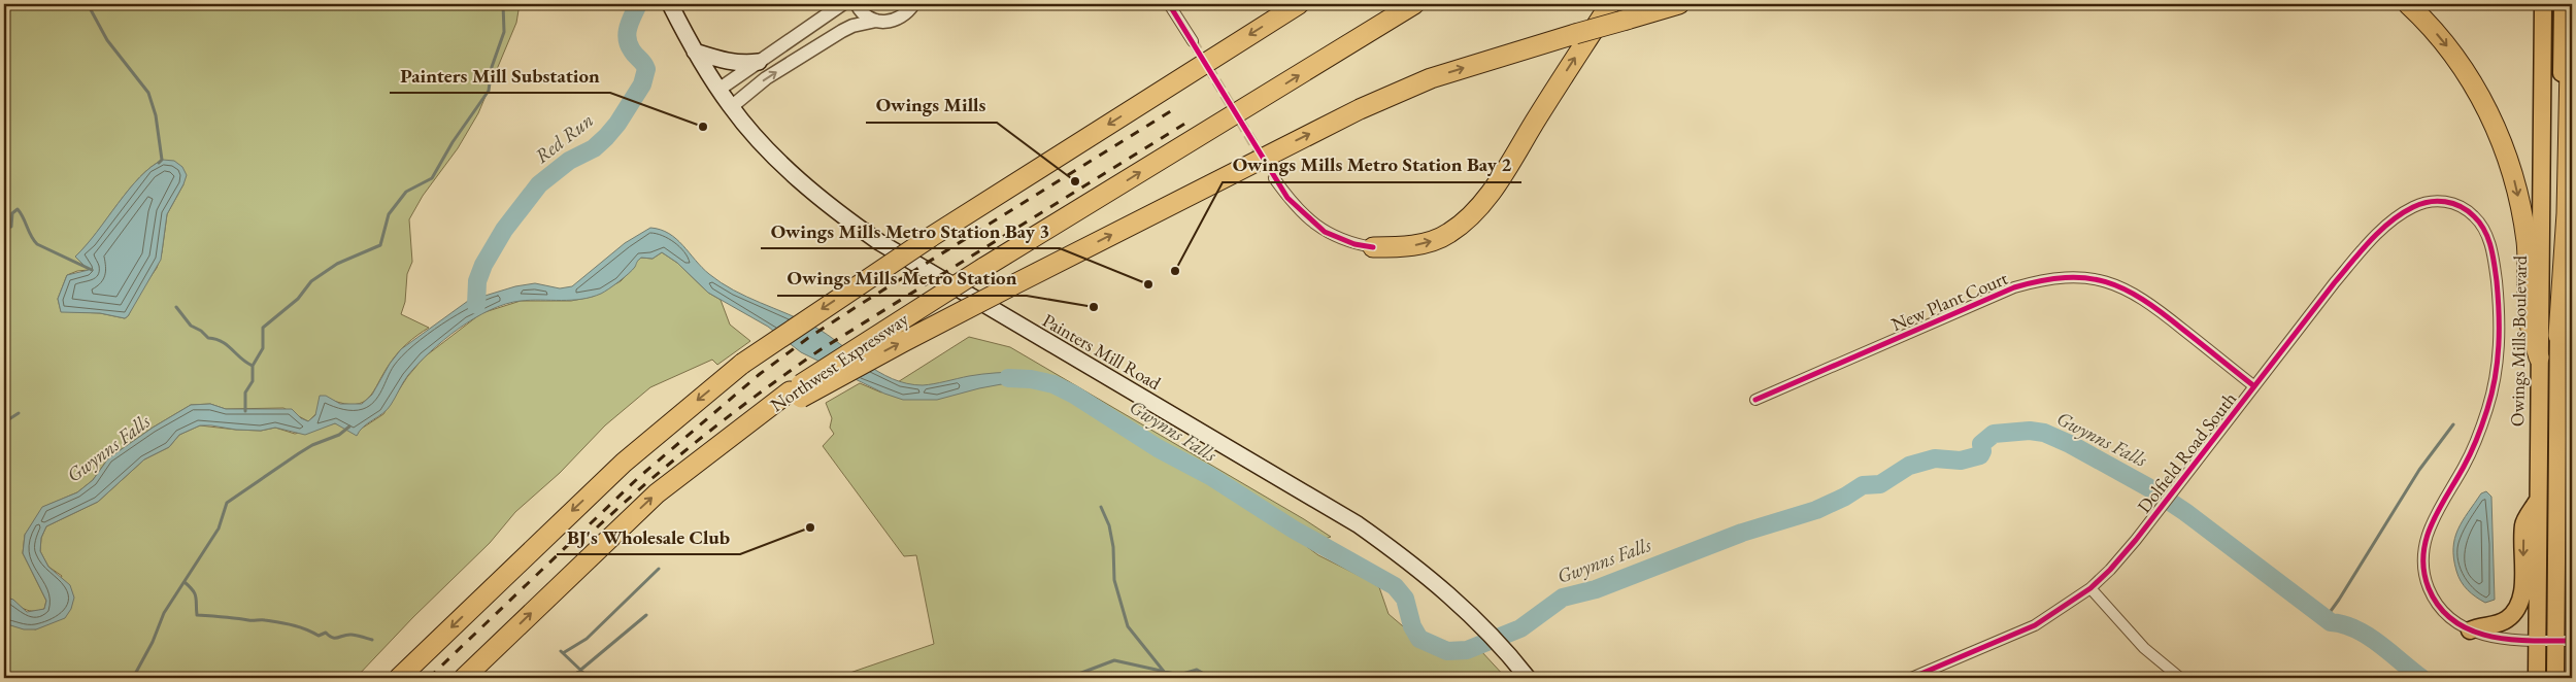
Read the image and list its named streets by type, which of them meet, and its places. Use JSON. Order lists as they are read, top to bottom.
{
  "streets": {
    "highway": ["Northwest Expressway"],
    "main road": ["Owings Mills Boulevard", "Painters Mill Road"],
    "street": ["New Plant Court", "Dolfield Road South"]
  },
  "crossings": [
    ["New Plant Court", "Dolfield Road South"],
    ["Owings Mills Boulevard", "Dolfield Road South"]
  ],
  "water": ["Red Run", "Gwynns Falls"],
  "places": [
    "Painters Mill Substation",
    "Owings Mills",
    "Owings Mills Metro Station Bay 2",
    "Owings Mills Metro Station Bay 3",
    "Owings Mills Metro Station",
    "BJ's Wholesale Club"
  ]
}
